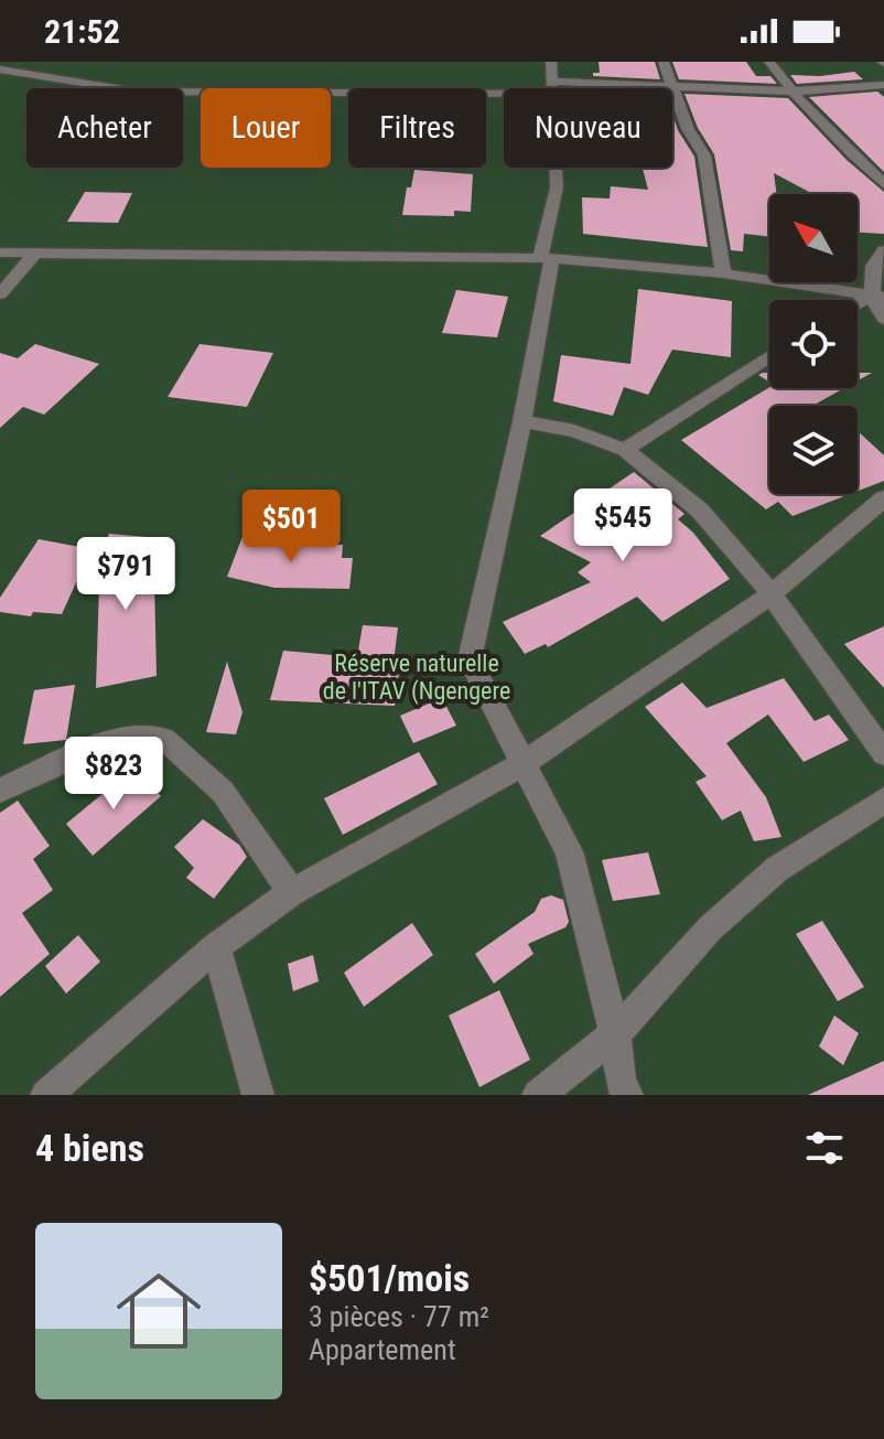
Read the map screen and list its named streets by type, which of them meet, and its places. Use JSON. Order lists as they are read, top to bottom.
{
  "parks": ["Réserve naturelle de l'ITAV (Ngengere"],
  "north": "top left",
  "page": {
    "status": "21:52",
    "chip": [
      "Acheter",
      "Louer",
      "Filtres",
      "Nouveau"
    ],
    "price": [
      "$545",
      "$501",
      "$791",
      "$823"
    ],
    "heading": "4 biens",
    "list": [
      {
        "name": "$501/mois",
        "note": "3 pièces · 77 m² · Appartement"
      }
    ]
  }
}
